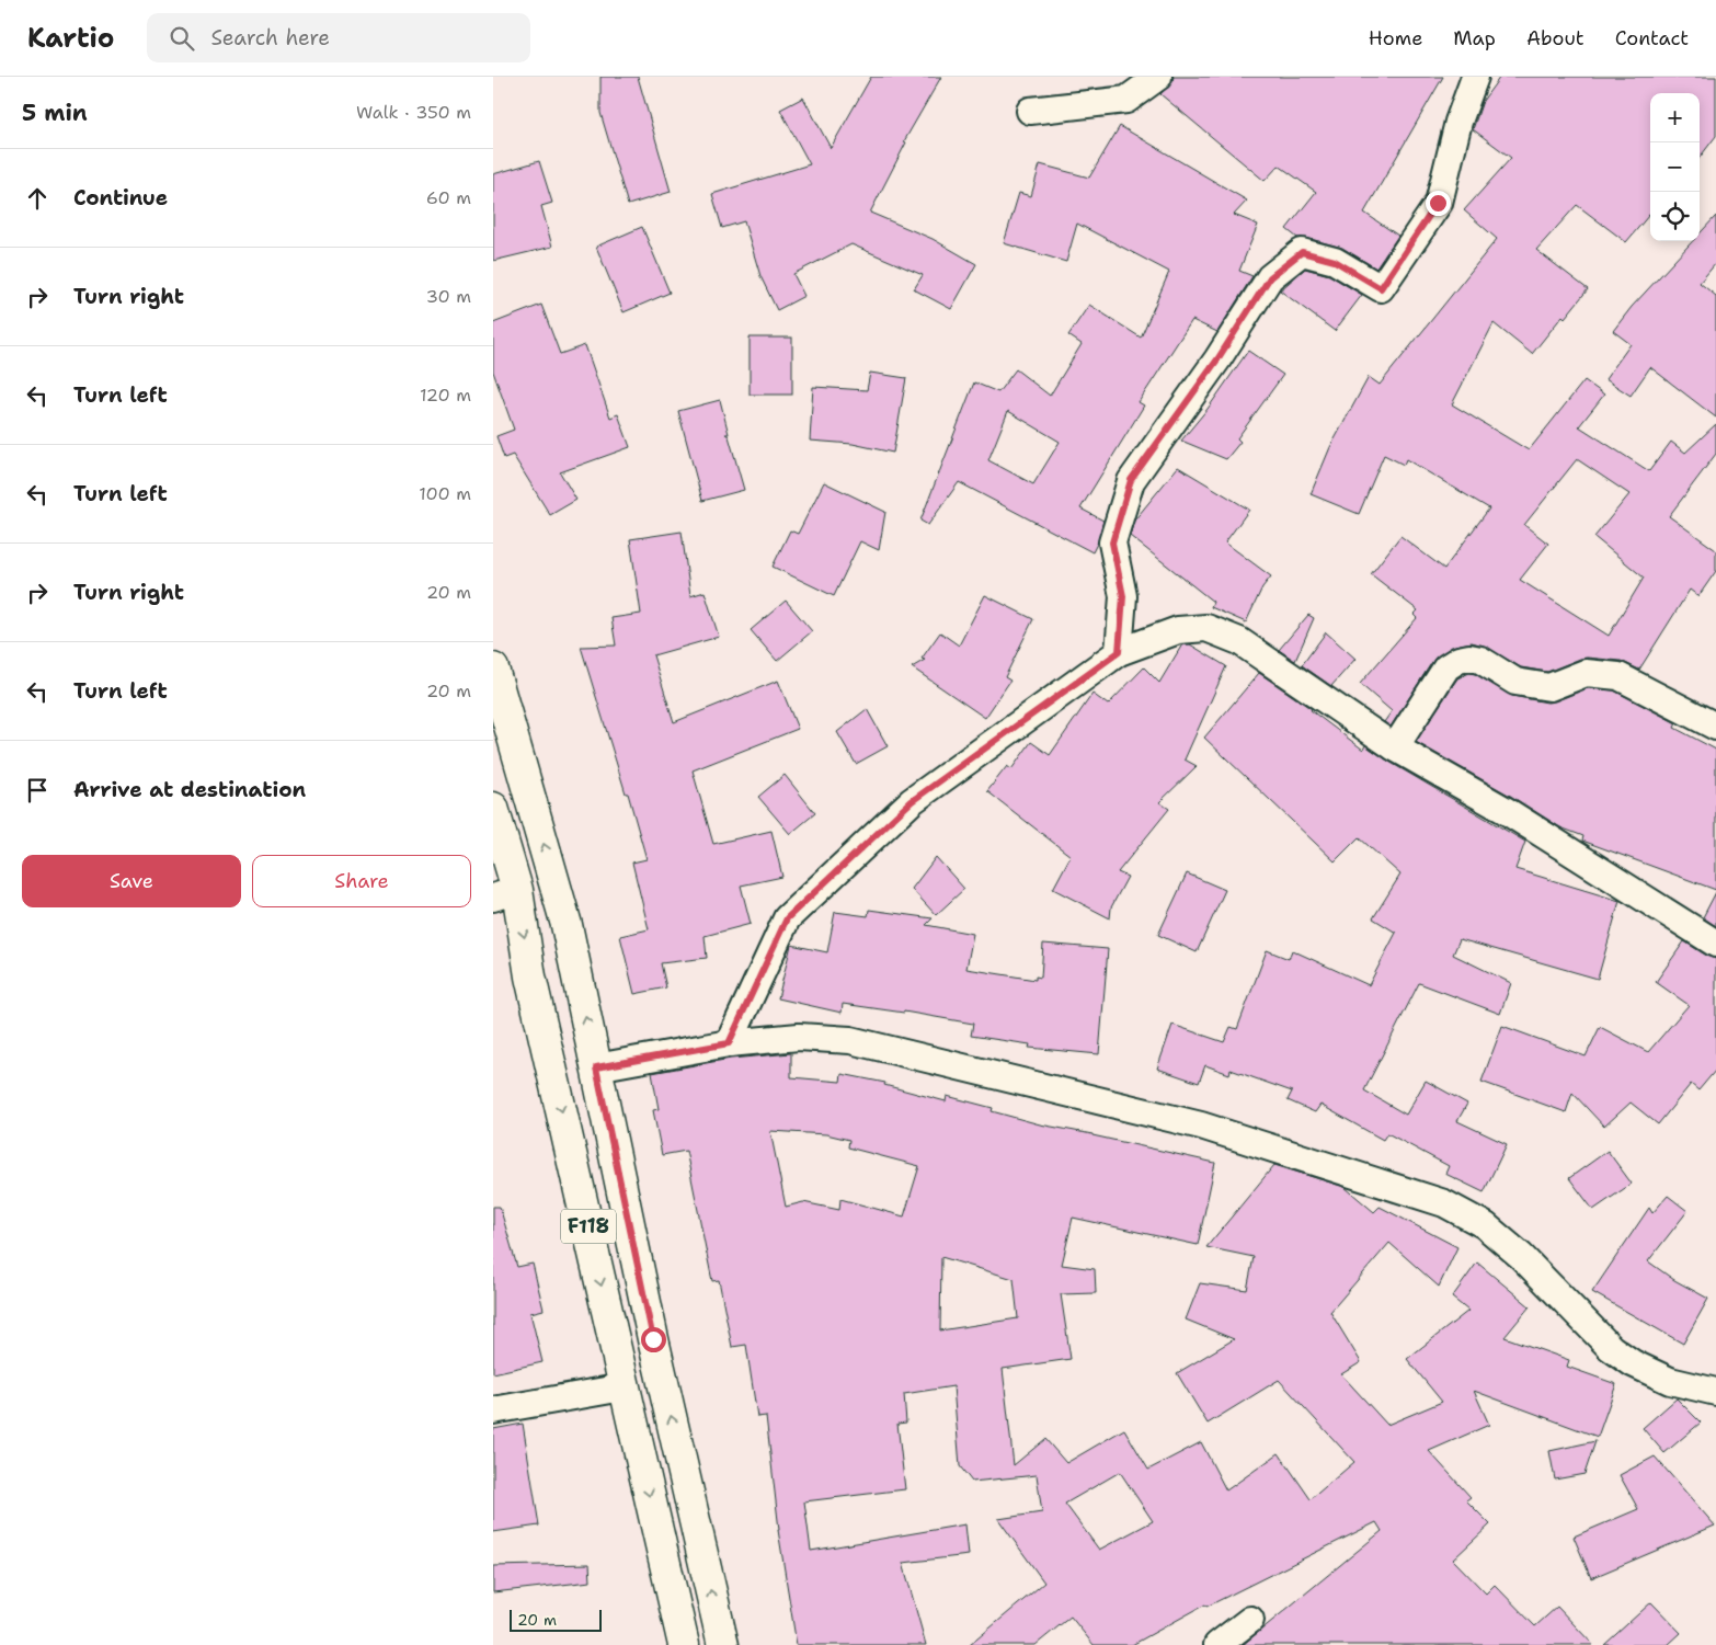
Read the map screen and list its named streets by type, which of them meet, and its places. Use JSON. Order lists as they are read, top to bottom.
{
  "streets": {
    "main road": ["F118"]
  },
  "scale_bar": "20 m",
  "page": {
    "header": "Kartio",
    "search": "Search here",
    "nav": [
      "Home",
      "Map",
      "About",
      "Contact"
    ],
    "heading": ["5 min", "Walk · 350 m"],
    "map_buttons": ["+", "−"],
    "list": [
      ["Continue", "60 m"],
      ["Turn right", "30 m"],
      ["Turn left", "120 m"],
      ["Turn left", "100 m"],
      ["Turn right", "20 m"],
      ["Turn left", "20 m"],
      "Arrive at destination"
    ],
    "buttons": ["Save", "Share"],
    "scale": "20 m"
  }
}
